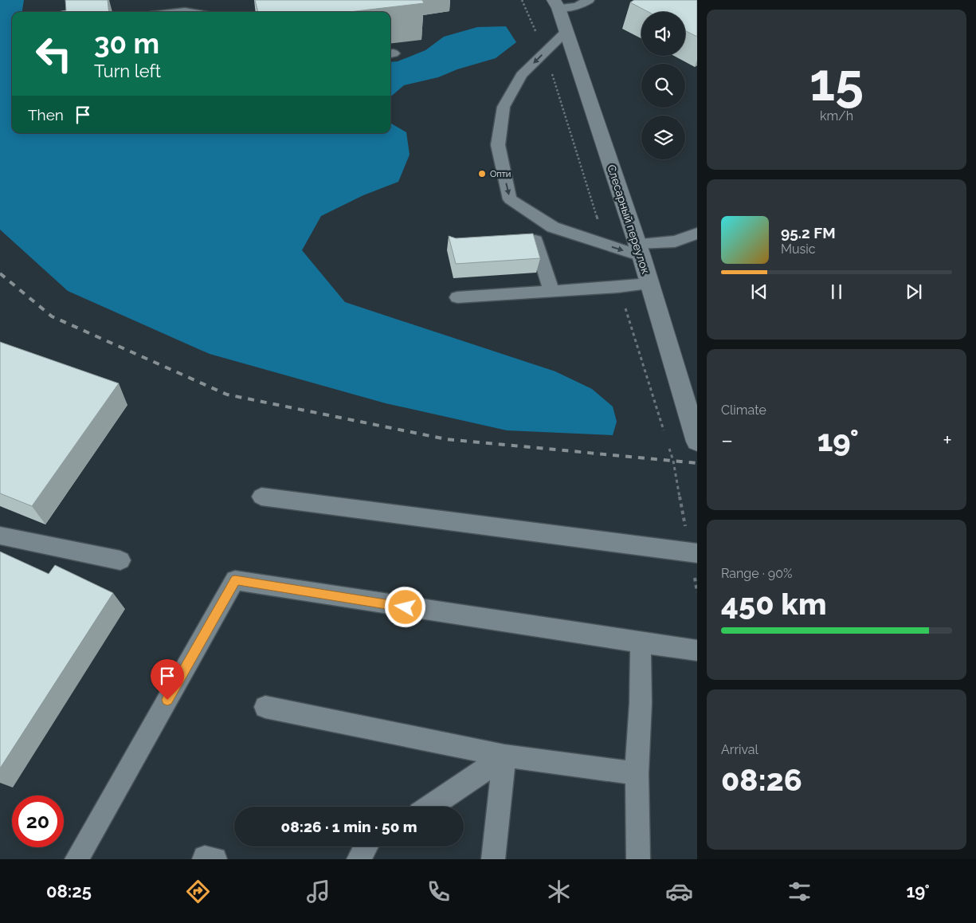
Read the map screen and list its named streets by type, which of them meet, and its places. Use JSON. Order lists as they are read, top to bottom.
{
  "streets": {
    "main road": ["Слесарный переулок"]
  },
  "places": ["Опти"],
  "page": {
    "tile": [
      ["15", "km/h"],
      "Climate",
      ["Range · 90%", "450 km"],
      ["Arrival", "08:26"]
    ],
    "turn": ["30 m", "Turn left"],
    "then": "Then",
    "song": ["95.2 FM", "Music"],
    "heat": ["−", "19°", "+"],
    "limit": "20",
    "trip": "08:26 · 1 min · 50 m",
    "tabs": ["08:25", "19°"]
  }
}
